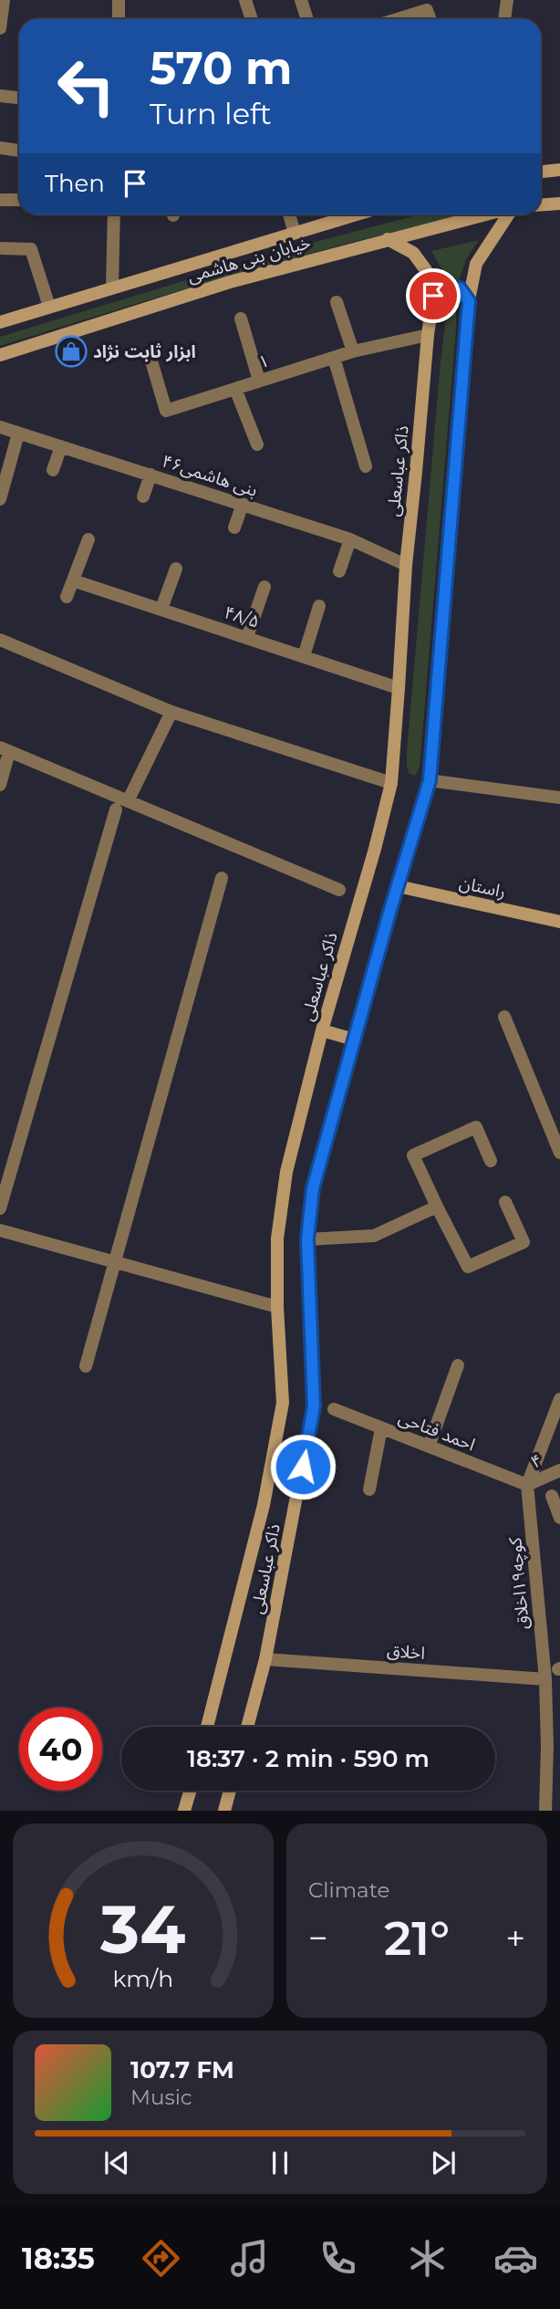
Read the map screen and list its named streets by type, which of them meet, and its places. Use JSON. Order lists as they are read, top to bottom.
{
  "streets": {
    "street": [
      "خیابان بنی هاشمی",
      "۱",
      "ذاکر عباسعلی",
      "بنی هاشمی۴۶",
      "۴۸/۵",
      "راستان",
      "احمد فتاحی",
      "۴",
      "کوچه۱۹اخلاق",
      "اخلاق"
    ]
  },
  "crossings": [
    ["خیابان بنی هاشمی", "ذاکر عباسعلی"],
    ["۱", "ذاکر عباسعلی"],
    ["ذاکر عباسعلی", "بنی هاشمی۴۶"],
    ["ذاکر عباسعلی", "۴۸/۵"],
    ["ذاکر عباسعلی", "راستان"],
    ["ذاکر عباسعلی", "اخلاق"],
    ["احمد فتاحی", "۴"],
    ["احمد فتاحی", "کوچه۱۹اخلاق"],
    ["۴", "کوچه۱۹اخلاق"],
    ["کوچه۱۹اخلاق", "اخلاق"]
  ],
  "places": {
    "shop": ["ابزار ثابت نژاد"]
  },
  "page": {
    "turn": ["570 m", "Turn left"],
    "then": "Then",
    "limit": "40",
    "trip": "18:37 · 2 min · 590 m",
    "tile": "Climate",
    "heat": ["−", "21°", "+"],
    "song": ["107.7 FM", "Music"],
    "tabs": "18:35",
    "gauge": ["34", "km/h"]
  }
}
